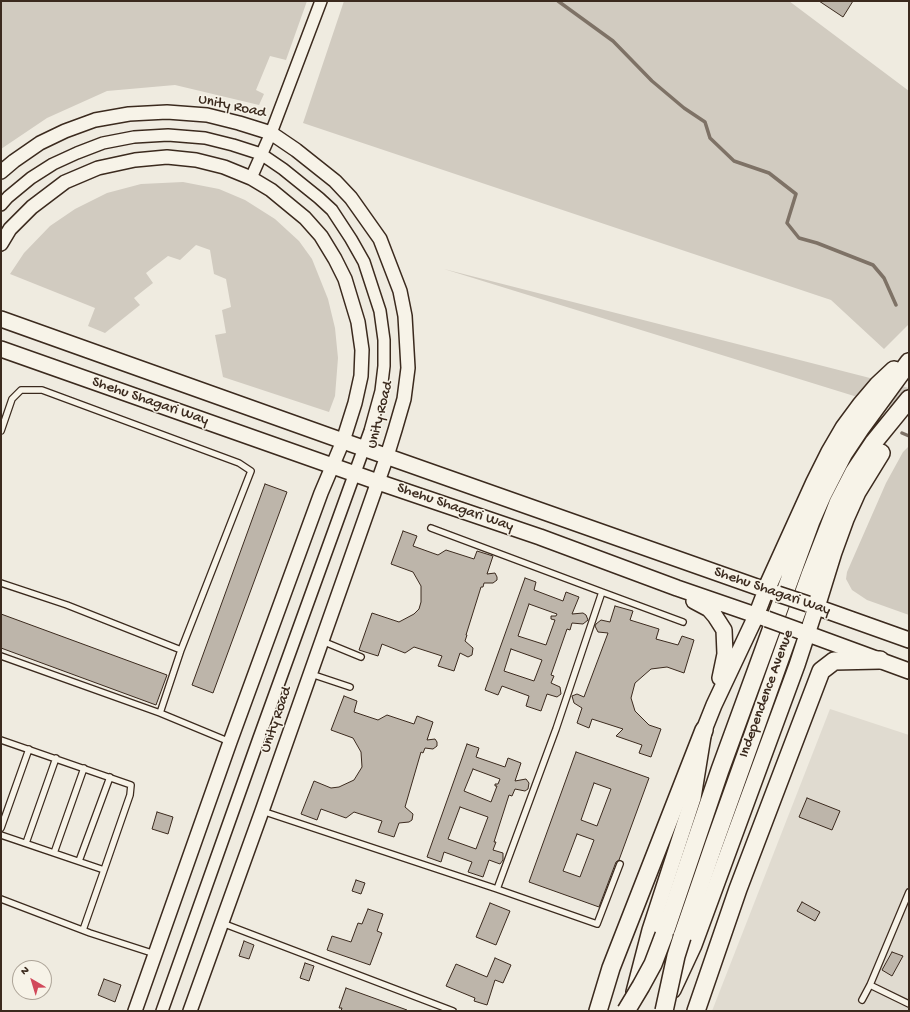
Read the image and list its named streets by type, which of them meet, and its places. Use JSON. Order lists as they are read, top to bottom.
{
  "streets": {
    "main road": ["Shehu Shagari Way", "Independence Avenue"],
    "street": ["Unity Road"]
  },
  "crossings": [
    ["Unity Road", "Shehu Shagari Way"],
    ["Shehu Shagari Way", "Independence Avenue"]
  ],
  "north": "top left"
}
